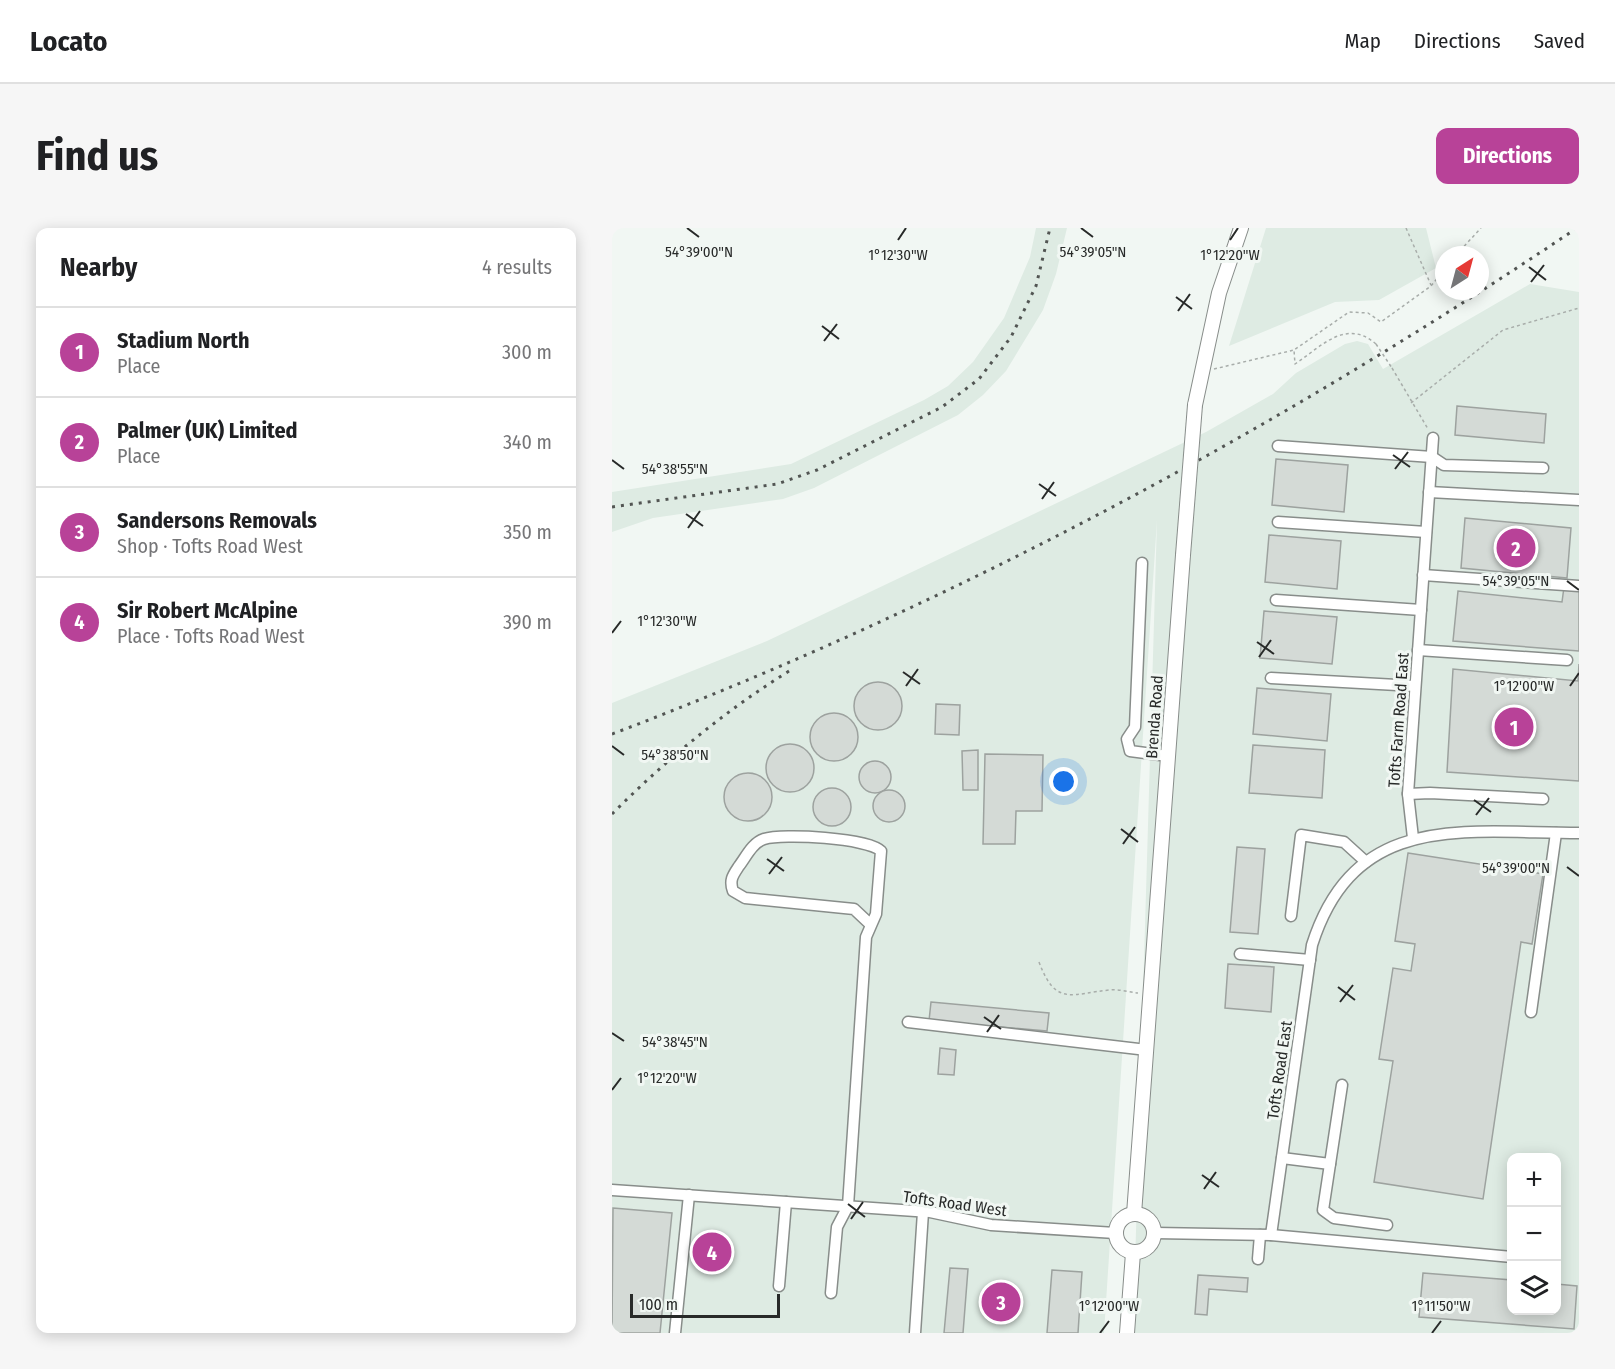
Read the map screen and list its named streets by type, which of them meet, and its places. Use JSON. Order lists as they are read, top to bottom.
{
  "streets": {
    "main road": ["Brenda Road"],
    "street": ["Tofts Farm Road East", "Tofts Road East", "Tofts Road West"]
  },
  "crossings": [
    ["Brenda Road", "Tofts Road West"],
    ["Tofts Farm Road East", "Tofts Road East"]
  ],
  "scale_bar": "100 m",
  "north": "top right",
  "page": {
    "header": "Locato",
    "nav": ["Map", "Directions", "Saved"],
    "buttons": "Directions",
    "title": "Find us",
    "heading": ["Nearby", "4 results"],
    "list": [
      {
        "mark": "1",
        "name": "Stadium North",
        "note": "Place",
        "value": "300 m"
      },
      {
        "mark": "2",
        "name": "Palmer (UK) Limited",
        "note": "Place",
        "value": "340 m"
      },
      {
        "mark": "3",
        "name": "Sandersons Removals",
        "note": "Shop · Tofts Road West",
        "value": "350 m"
      },
      {
        "mark": "4",
        "name": "Sir Robert McAlpine",
        "note": "Place · Tofts Road West",
        "value": "390 m"
      }
    ],
    "pins": [
      "2",
      "1",
      "4",
      "3"
    ],
    "map_buttons": ["+", "−"],
    "scale": "100 m"
  },
  "coordinates": [
    "54°39'00\"N",
    "54°39'05\"N",
    "1°12'30\"W",
    "1°12'20\"W",
    "54°38'55\"N",
    "1°12'00\"W",
    "54°38'50\"N",
    "54°38'45\"N",
    "1°11'50\"W"
  ]
}
